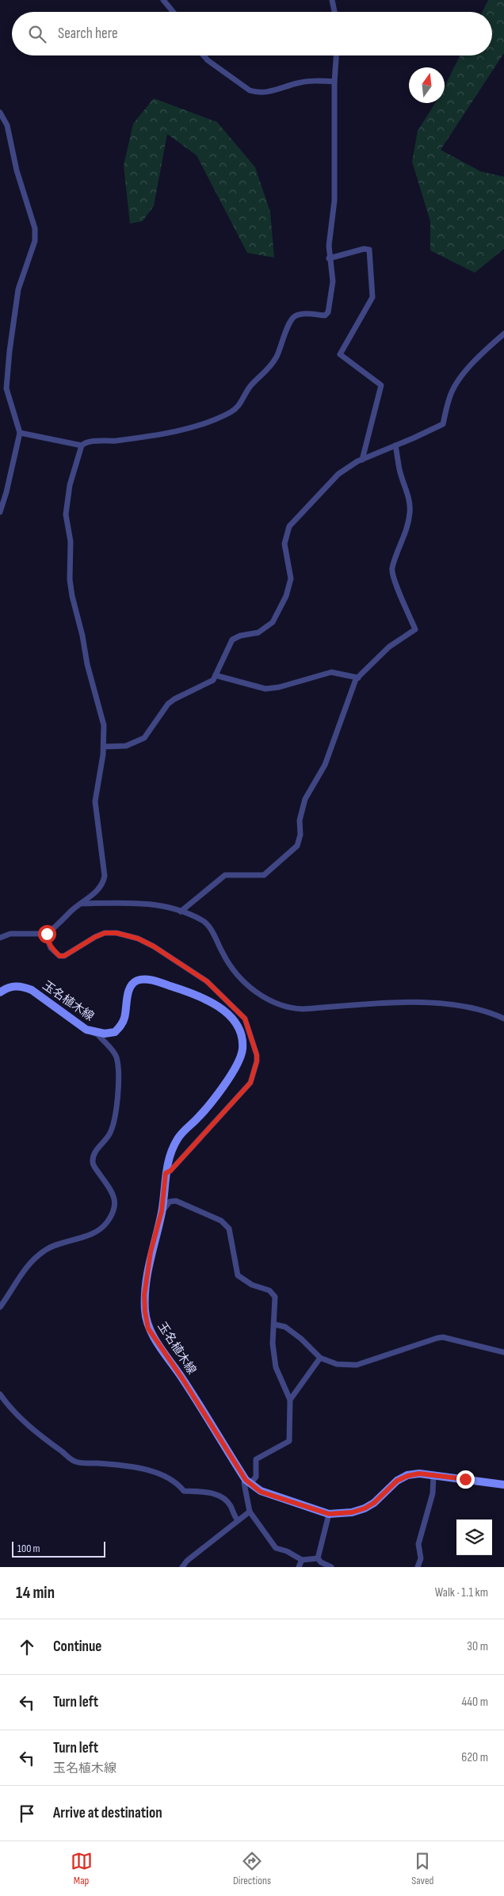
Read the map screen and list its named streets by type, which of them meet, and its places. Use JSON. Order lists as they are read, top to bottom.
{
  "streets": {
    "main road": ["玉名植木線"]
  },
  "scale_bar": "100 m",
  "north": "top",
  "page": {
    "search": "Search here",
    "scale": "100 m",
    "heading": ["14 min", "Walk · 1.1 km"],
    "list": [
      ["Continue", "30 m"],
      ["Turn left", "440 m"],
      ["Turn left", "玉名植木線", "620 m"],
      "Arrive at destination"
    ],
    "nav": ["Map", "Directions", "Saved"]
  }
}
